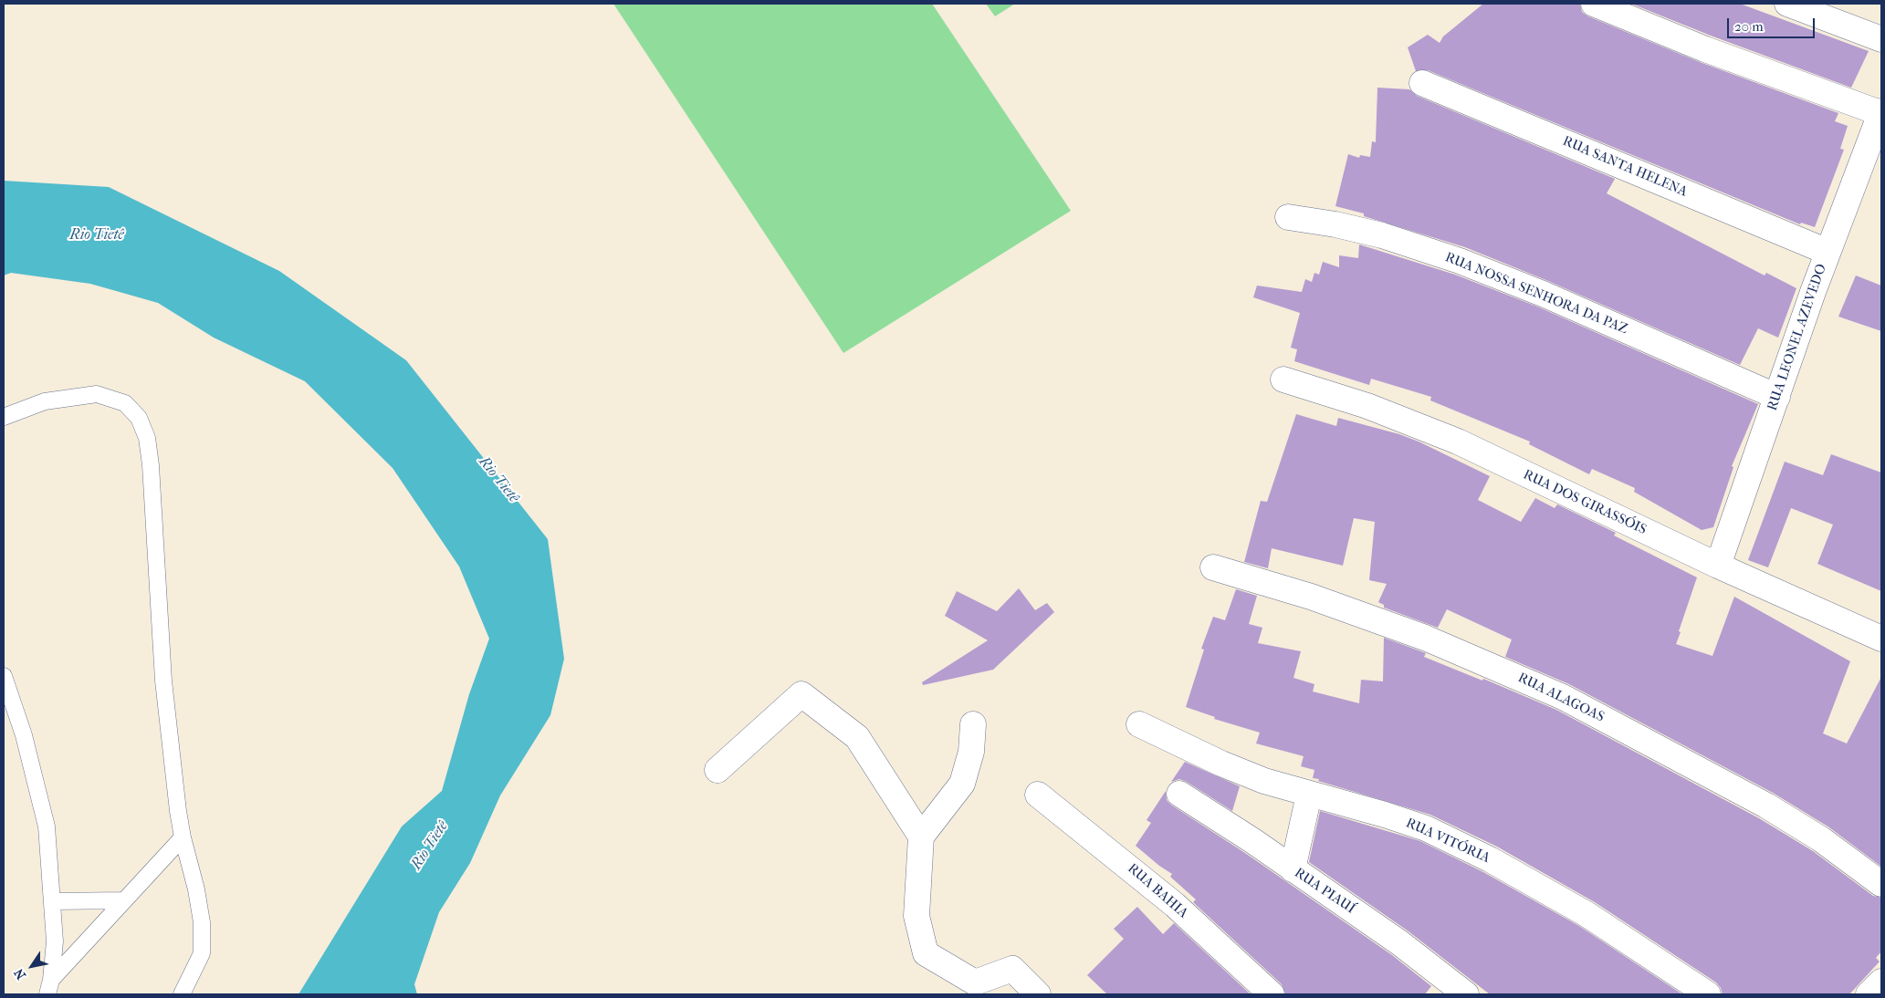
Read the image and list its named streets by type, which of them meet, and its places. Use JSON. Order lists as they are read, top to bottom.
{
  "streets": {
    "street": [
      "RUA SANTA HELENA",
      "RUA NOSSA SENHORA DA PAZ",
      "RUA LEONEL AZEVEDO",
      "RUA DOS GIRASSÓIS",
      "RUA ALAGOAS",
      "RUA VITÓRIA",
      "RUA BAHIA",
      "RUA PIAUÍ"
    ]
  },
  "crossings": [
    ["RUA SANTA HELENA", "RUA LEONEL AZEVEDO"],
    ["RUA NOSSA SENHORA DA PAZ", "RUA LEONEL AZEVEDO"],
    ["RUA LEONEL AZEVEDO", "RUA DOS GIRASSÓIS"]
  ],
  "water": ["Rio Tietê"],
  "scale_bar": "20 m",
  "north": "bottom left"
}
